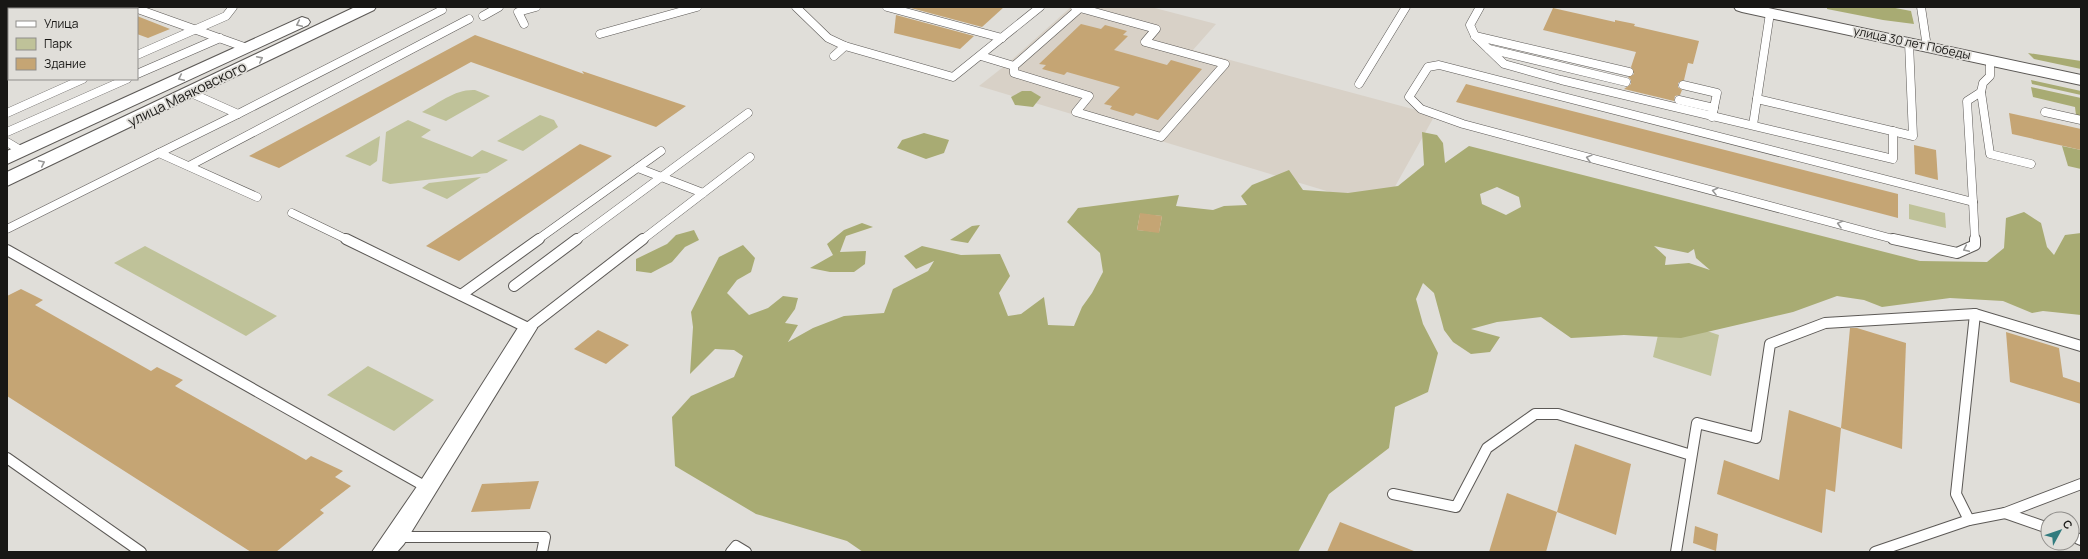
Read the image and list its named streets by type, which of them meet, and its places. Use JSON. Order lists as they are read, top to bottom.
{
  "streets": {
    "main road": ["улица 30 лет Победы", "улица Маяковского"]
  },
  "legend": ["Улица", "Парк", "Здание"],
  "north": "top right"
}
